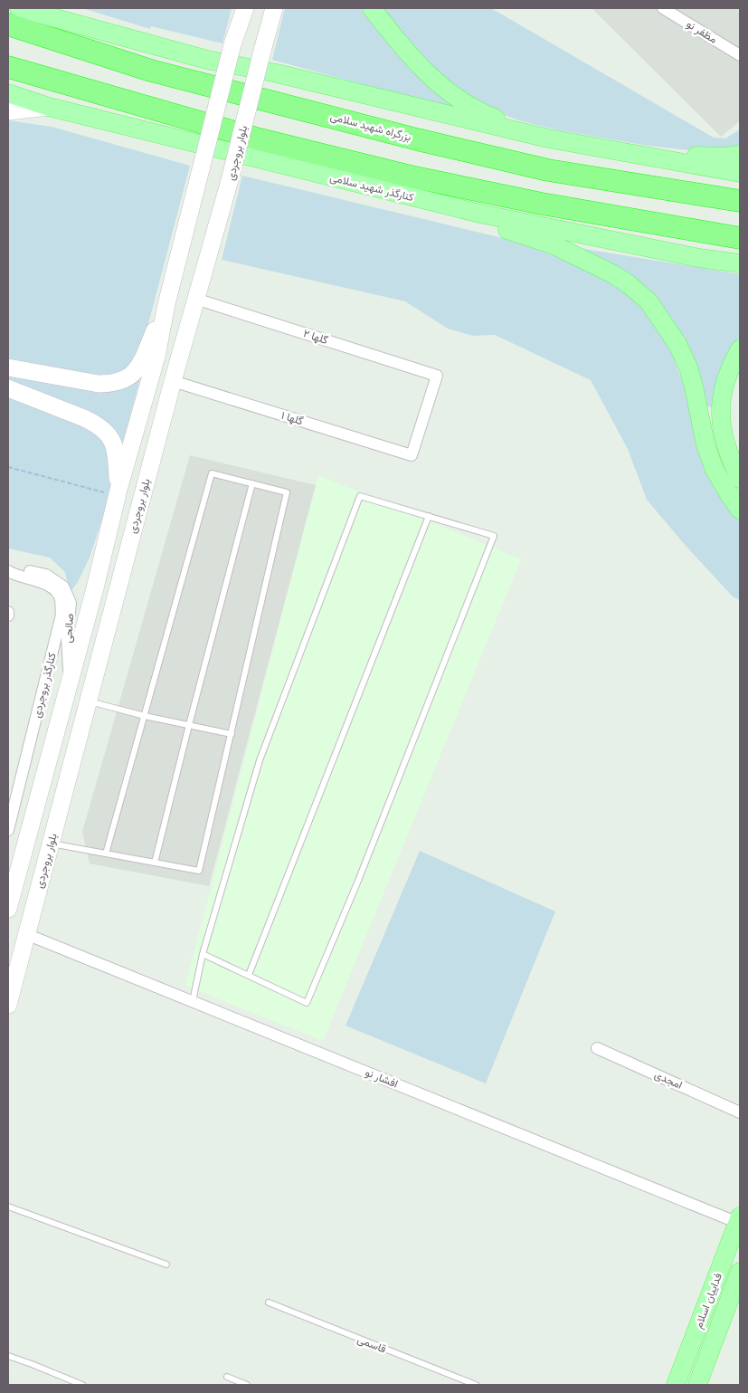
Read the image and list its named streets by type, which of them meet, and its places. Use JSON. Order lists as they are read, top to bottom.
{
  "streets": {
    "highway": ["بزرگراه شهید سلامی"],
    "main road": ["بلوار بروجردی", "کنارگذر شهید سلامی", "فداییان اسلام"],
    "street": [
      "مظفر نو",
      "گلها ۲",
      "گلها ۱",
      "صالحی",
      "کنارگذر بروجردی",
      "افشار نو",
      "امجدی"
    ],
    "lane": ["قاسمی"]
  },
  "crossings": [
    ["بلوار بروجردی", "گلها ۲"],
    ["بلوار بروجردی", "گلها ۱"],
    ["بلوار بروجردی", "صالحی"],
    ["بلوار بروجردی", "افشار نو"],
    ["گلها ۲", "گلها ۱"],
    ["افشار نو", "فداییان اسلام"]
  ]
}
